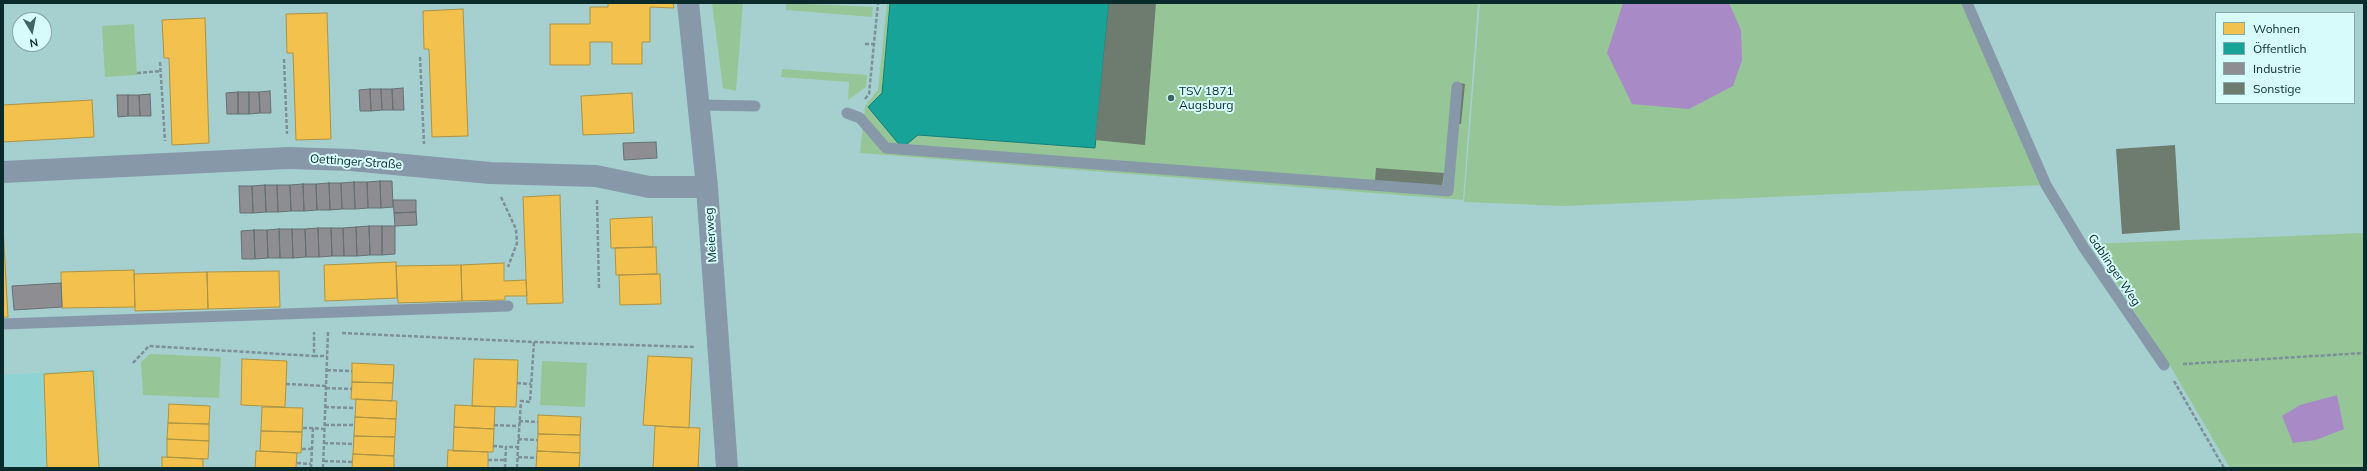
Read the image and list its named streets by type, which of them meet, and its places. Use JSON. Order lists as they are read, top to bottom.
{
  "streets": {
    "street": ["Oettinger Straße", "Meierweg"],
    "lane": ["Gablinger Weg"]
  },
  "crossings": [
    ["Oettinger Straße", "Meierweg"]
  ],
  "places": ["TSV 1871 Augsburg"],
  "legend": [
    "Wohnen",
    "Öffentlich",
    "Industrie",
    "Sonstige"
  ],
  "north": "bottom"
}
